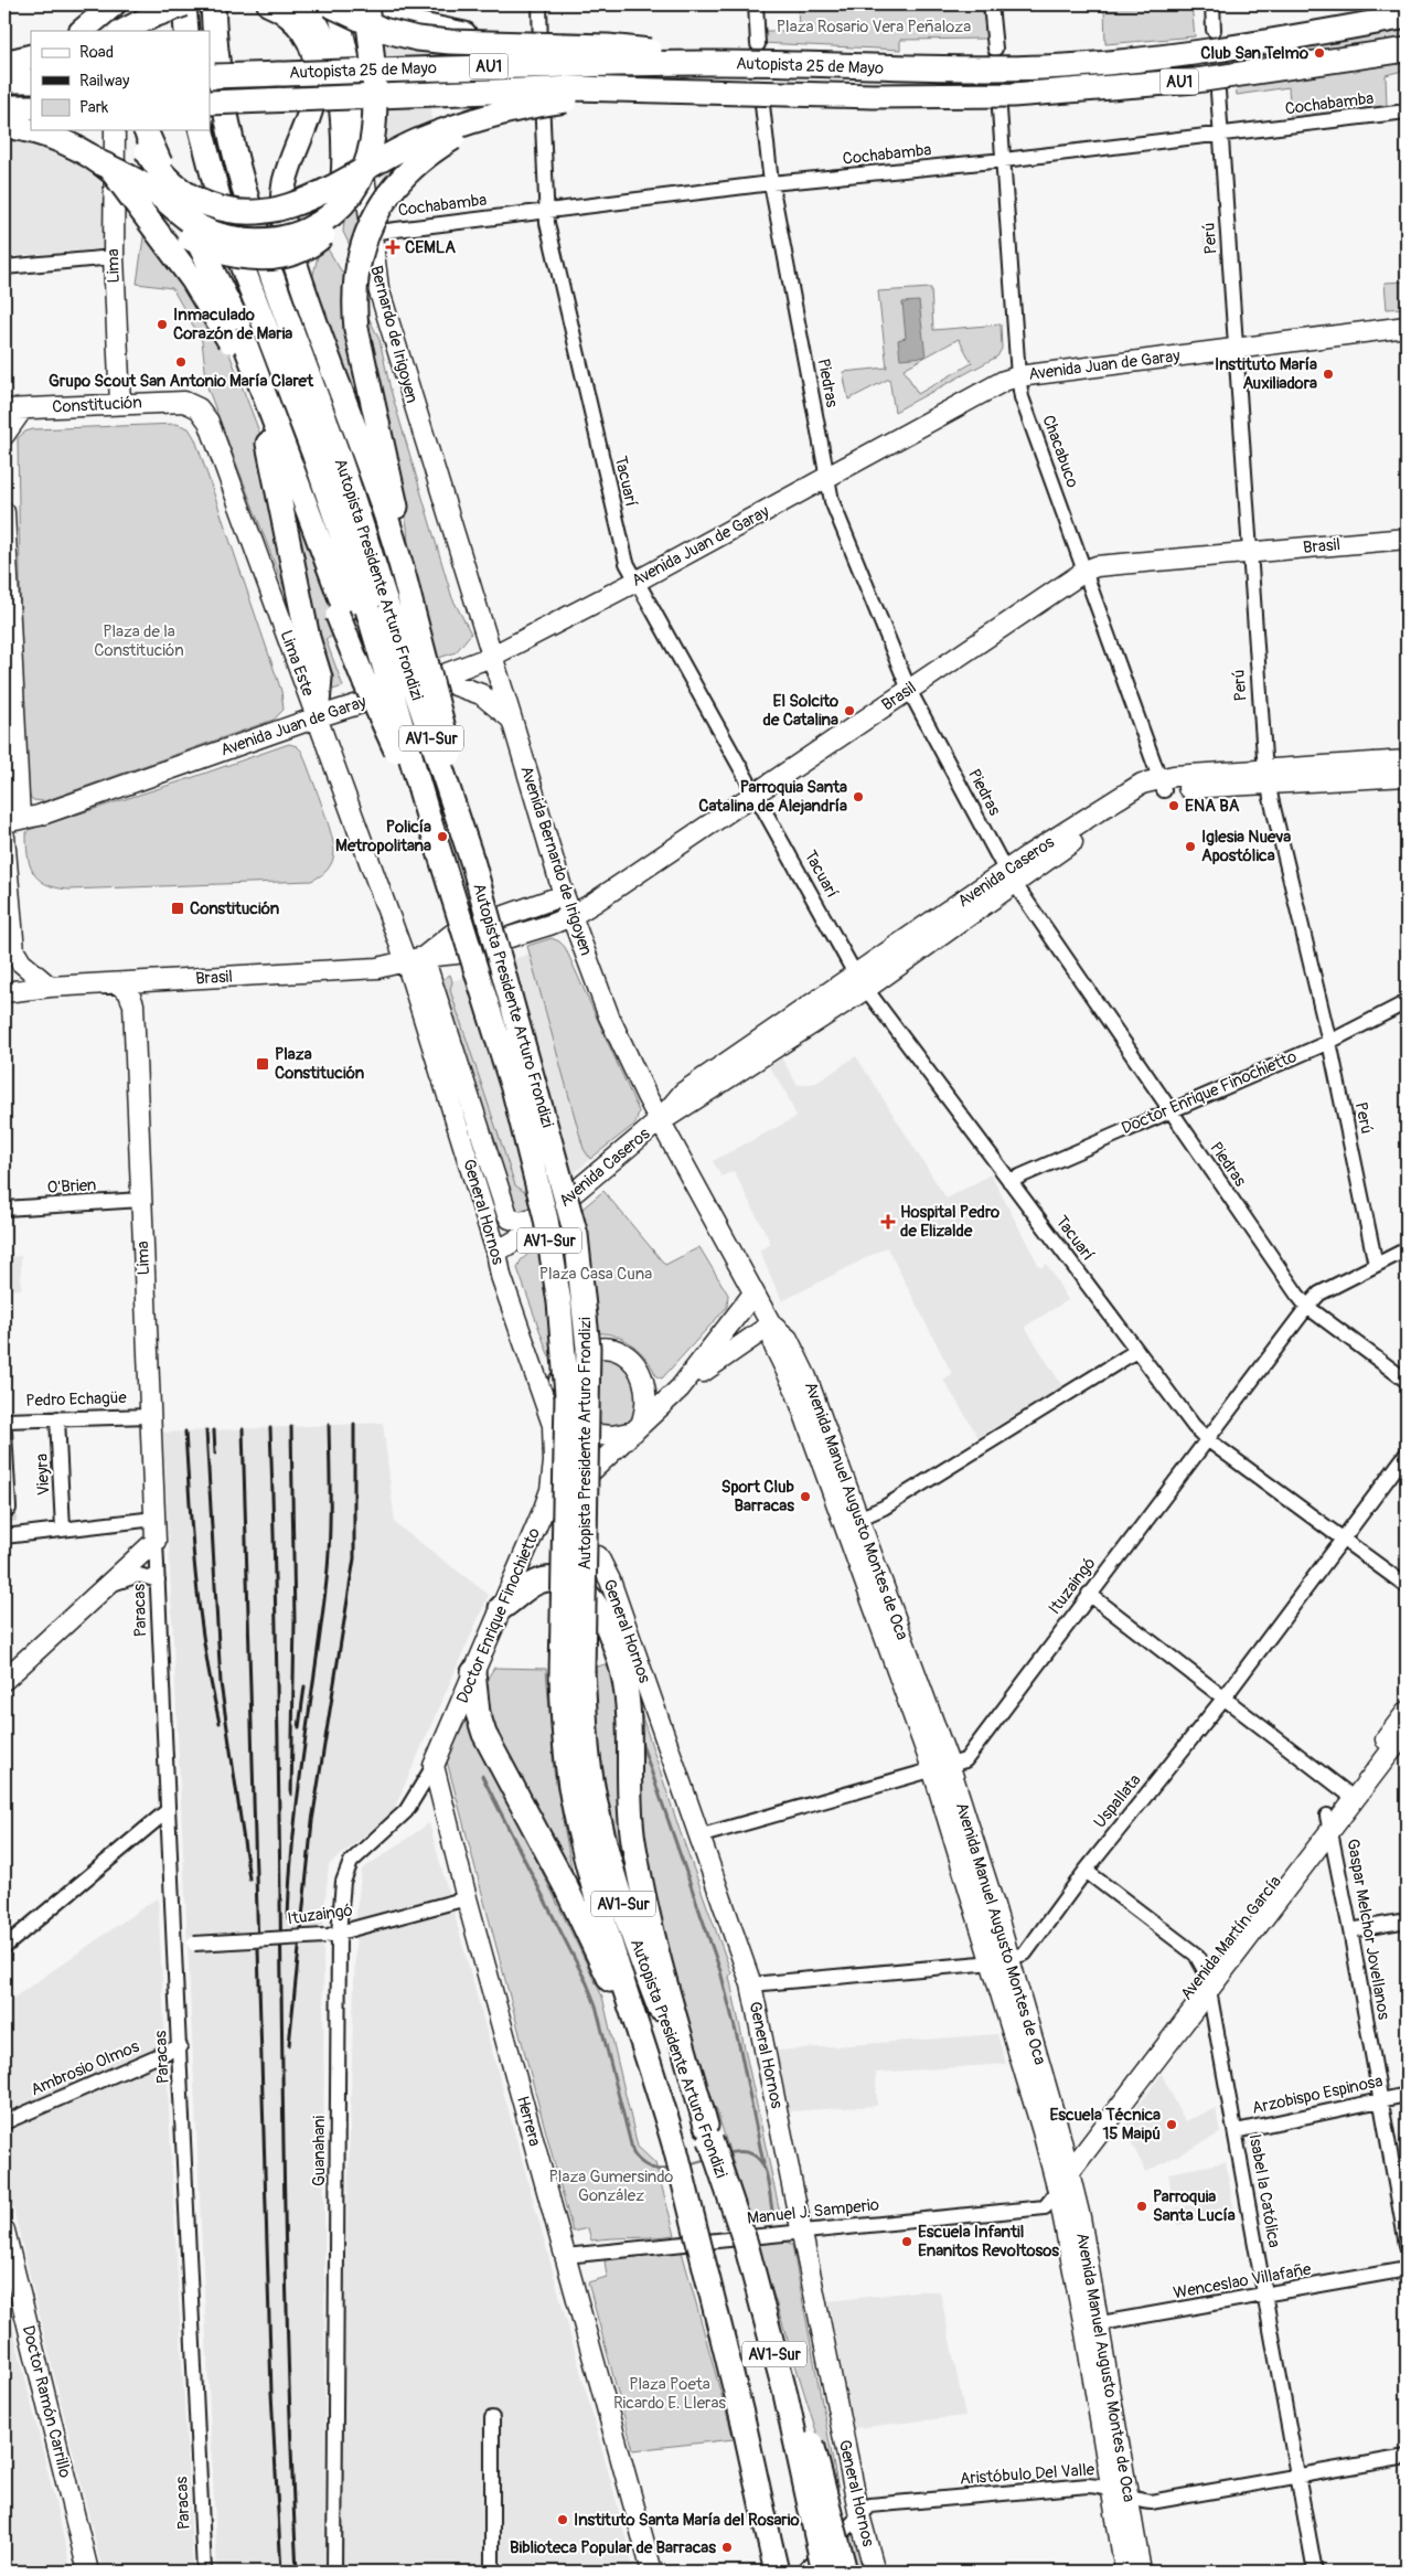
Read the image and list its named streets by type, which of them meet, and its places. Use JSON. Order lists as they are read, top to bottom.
{
  "streets": {
    "highway": [
      "AU1",
      "Autopista 25 de Mayo",
      "Autopista Presidente Arturo Frondizi",
      "AV1-Sur"
    ],
    "main road": [
      "Lima",
      "Bernardo de Irigoyen",
      "Avenida Juan de Garay",
      "Constitución",
      "Brasil",
      "Lima Este",
      "Avenida Bernardo de Irigoyen",
      "Avenida Caseros",
      "Doctor Enrique Finochietto",
      "General Hornos",
      "Avenida Manuel Augusto Montes de Oca",
      "Avenida Martín García",
      "Herrera",
      "Doctor Ramón Carrillo"
    ],
    "street": [
      "Cochabamba",
      "Perú",
      "Piedras",
      "Chacabuco",
      "Tacuarí",
      "O'Brien",
      "Pedro Echagüe",
      "Vieyra",
      "Ituzaingó",
      "Paracas",
      "Uspallata",
      "Gaspar Melchor Jovellanos",
      "Ambrosio Olmos",
      "Arzobispo Espinosa",
      "Guanahani",
      "Isabel la Católica",
      "Manuel J. Samperio",
      "Wenceslao Villafañe",
      "Aristóbulo Del Valle"
    ]
  },
  "crossings": [
    ["Cochabamba", "Perú"],
    ["Cochabamba", "Bernardo de Irigoyen"],
    ["Cochabamba", "Piedras"],
    ["Cochabamba", "Chacabuco"],
    ["Cochabamba", "Tacuarí"],
    ["Perú", "Avenida Juan de Garay"],
    ["Perú", "Brasil"],
    ["Perú", "Avenida Caseros"],
    ["Perú", "Doctor Enrique Finochietto"],
    ["Perú", "Ituzaingó"],
    ["Lima", "Constitución"],
    ["Lima", "Brasil"],
    ["Lima", "O'Brien"],
    ["Lima", "Pedro Echagüe"],
    ["Lima", "Paracas"],
    ["Bernardo de Irigoyen", "Avenida Juan de Garay"],
    ["Bernardo de Irigoyen", "Avenida Bernardo de Irigoyen"],
    ["Avenida Juan de Garay", "Piedras"],
    ["Avenida Juan de Garay", "Chacabuco"],
    ["Avenida Juan de Garay", "Tacuarí"],
    ["Avenida Juan de Garay", "Lima Este"],
    ["Avenida Juan de Garay", "Avenida Bernardo de Irigoyen"],
    ["Piedras", "Brasil"],
    ["Piedras", "Avenida Caseros"],
    ["Piedras", "Doctor Enrique Finochietto"],
    ["Piedras", "Ituzaingó"],
    ["Constitución", "Lima Este"],
    ["Chacabuco", "Brasil"],
    ["Chacabuco", "Avenida Caseros"],
    ["Tacuarí", "Brasil"],
    ["Tacuarí", "Avenida Caseros"],
    ["Tacuarí", "Doctor Enrique Finochietto"],
    ["Tacuarí", "Ituzaingó"],
    ["Tacuarí", "Uspallata"],
    ["Brasil", "Lima Este"],
    ["Brasil", "Avenida Bernardo de Irigoyen"],
    ["Brasil", "General Hornos"],
    ["Lima Este", "General Hornos"],
    ["Avenida Bernardo de Irigoyen", "Avenida Caseros"],
    ["Avenida Bernardo de Irigoyen", "Avenida Manuel Augusto Montes de Oca"],
    ["Avenida Caseros", "General Hornos"],
    ["Avenida Caseros", "Avenida Manuel Augusto Montes de Oca"],
    ["Doctor Enrique Finochietto", "General Hornos"],
    ["Doctor Enrique Finochietto", "Herrera"],
    ["Doctor Enrique Finochietto", "Guanahani"],
    ["General Hornos", "Ituzaingó"],
    ["General Hornos", "Manuel J. Samperio"],
    ["General Hornos", "Aristóbulo Del Valle"],
    ["Pedro Echagüe", "Vieyra"],
    ["Avenida Manuel Augusto Montes de Oca", "Ituzaingó"],
    ["Avenida Manuel Augusto Montes de Oca", "Uspallata"],
    ["Avenida Manuel Augusto Montes de Oca", "Avenida Martín García"],
    ["Avenida Manuel Augusto Montes de Oca", "Manuel J. Samperio"],
    ["Avenida Manuel Augusto Montes de Oca", "Wenceslao Villafañe"],
    ["Avenida Manuel Augusto Montes de Oca", "Aristóbulo Del Valle"],
    ["Ituzaingó", "Paracas"],
    ["Ituzaingó", "Herrera"],
    ["Ituzaingó", "Guanahani"],
    ["Paracas", "Ambrosio Olmos"],
    ["Uspallata", "Isabel la Católica"],
    ["Gaspar Melchor Jovellanos", "Avenida Martín García"],
    ["Gaspar Melchor Jovellanos", "Arzobispo Espinosa"],
    ["Avenida Martín García", "Isabel la Católica"],
    ["Avenida Martín García", "Manuel J. Samperio"],
    ["Arzobispo Espinosa", "Isabel la Católica"],
    ["Herrera", "Guanahani"],
    ["Herrera", "Manuel J. Samperio"],
    ["Isabel la Católica", "Wenceslao Villafañe"],
    ["Isabel la Católica", "Aristóbulo Del Valle"]
  ],
  "parks": [
    "Plaza Rosario Vera Peñaloza",
    "Plaza de la Constitución",
    "Plaza Casa Cuna",
    "Plaza Gumersindo González",
    "Plaza Poeta Ricardo E. Lleras"
  ],
  "places": {
    "other": [
      "Club San Telmo",
      "Inmaculado Corazón de Maria",
      "Grupo Scout San Antonio María Claret",
      "Instituto María Auxiliadora",
      "El Solcito de Catalina",
      "Parroquia Santa Catalina de Alejandría",
      "ENA BA",
      "Policía Metropolitana",
      "Iglesia Nueva Apostólica",
      "Sport Club Barracas",
      "Escuela Técnica 15 Maipú",
      "Parroquia Santa Lucía",
      "Escuela Infantil Enanitos Revoltosos",
      "Instituto Santa María del Rosario",
      "Biblioteca Popular de Barracas"
    ],
    "health": ["CEMLA", "Hospital Pedro de Elizalde"],
    "transit": ["Constitución", "Plaza Constitución"]
  },
  "legend": ["Road", "Railway", "Park"]
}
